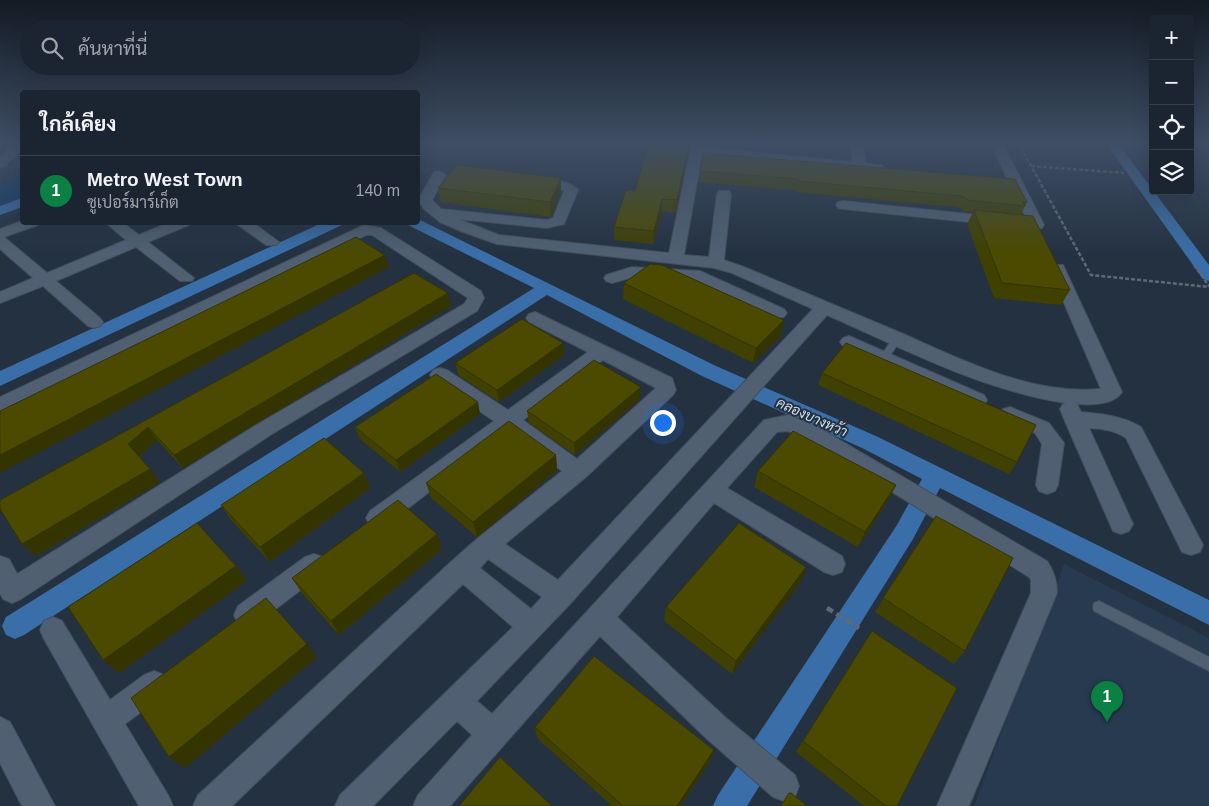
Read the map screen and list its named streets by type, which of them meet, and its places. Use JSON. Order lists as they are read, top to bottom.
{
  "water": ["คลองบางหว้า"],
  "page": {
    "map_buttons": ["+", "−"],
    "search": "ค้นหาที่นี่",
    "heading": "ใกล้เคียง",
    "list": [
      {
        "mark": "1",
        "name": "Metro West Town",
        "note": "ซูเปอร์มาร์เก็ต",
        "value": "140 m"
      }
    ],
    "pins": "1"
  }
}
